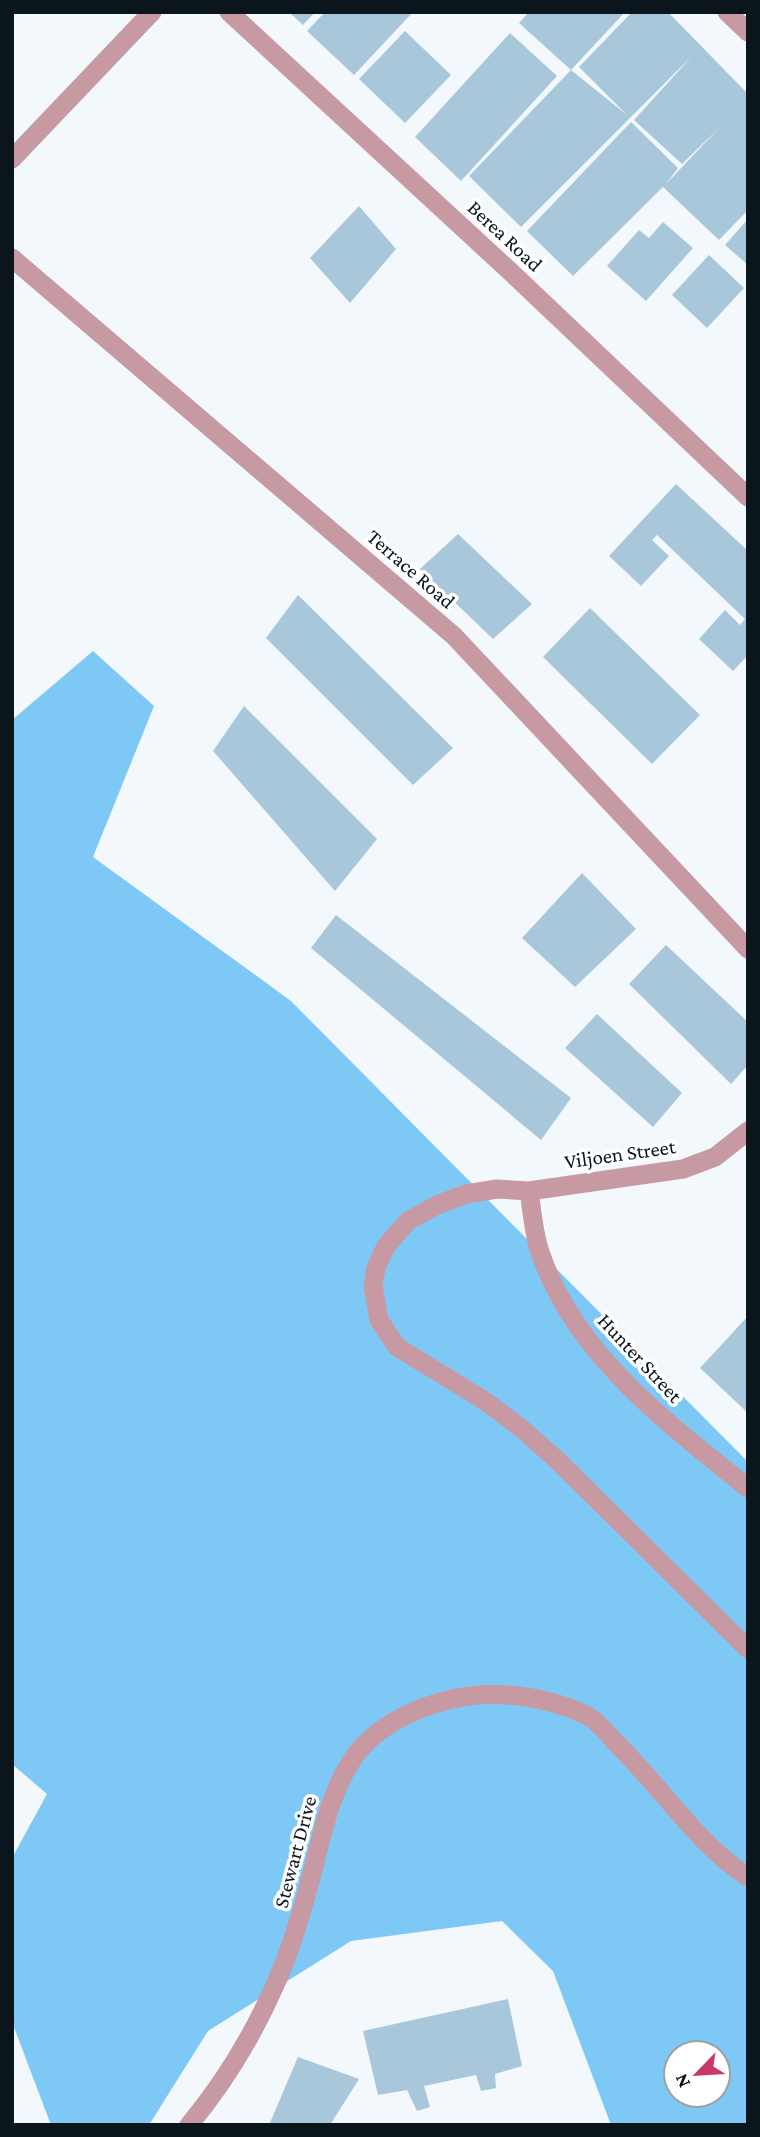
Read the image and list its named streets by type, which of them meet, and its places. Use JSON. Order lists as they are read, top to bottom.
{
  "streets": {
    "street": [
      "Berea Road",
      "Terrace Road",
      "Viljoen Street",
      "Hunter Street",
      "Stewart Drive"
    ]
  },
  "crossings": [
    ["Viljoen Street", "Hunter Street"]
  ],
  "north": "bottom left"
}
